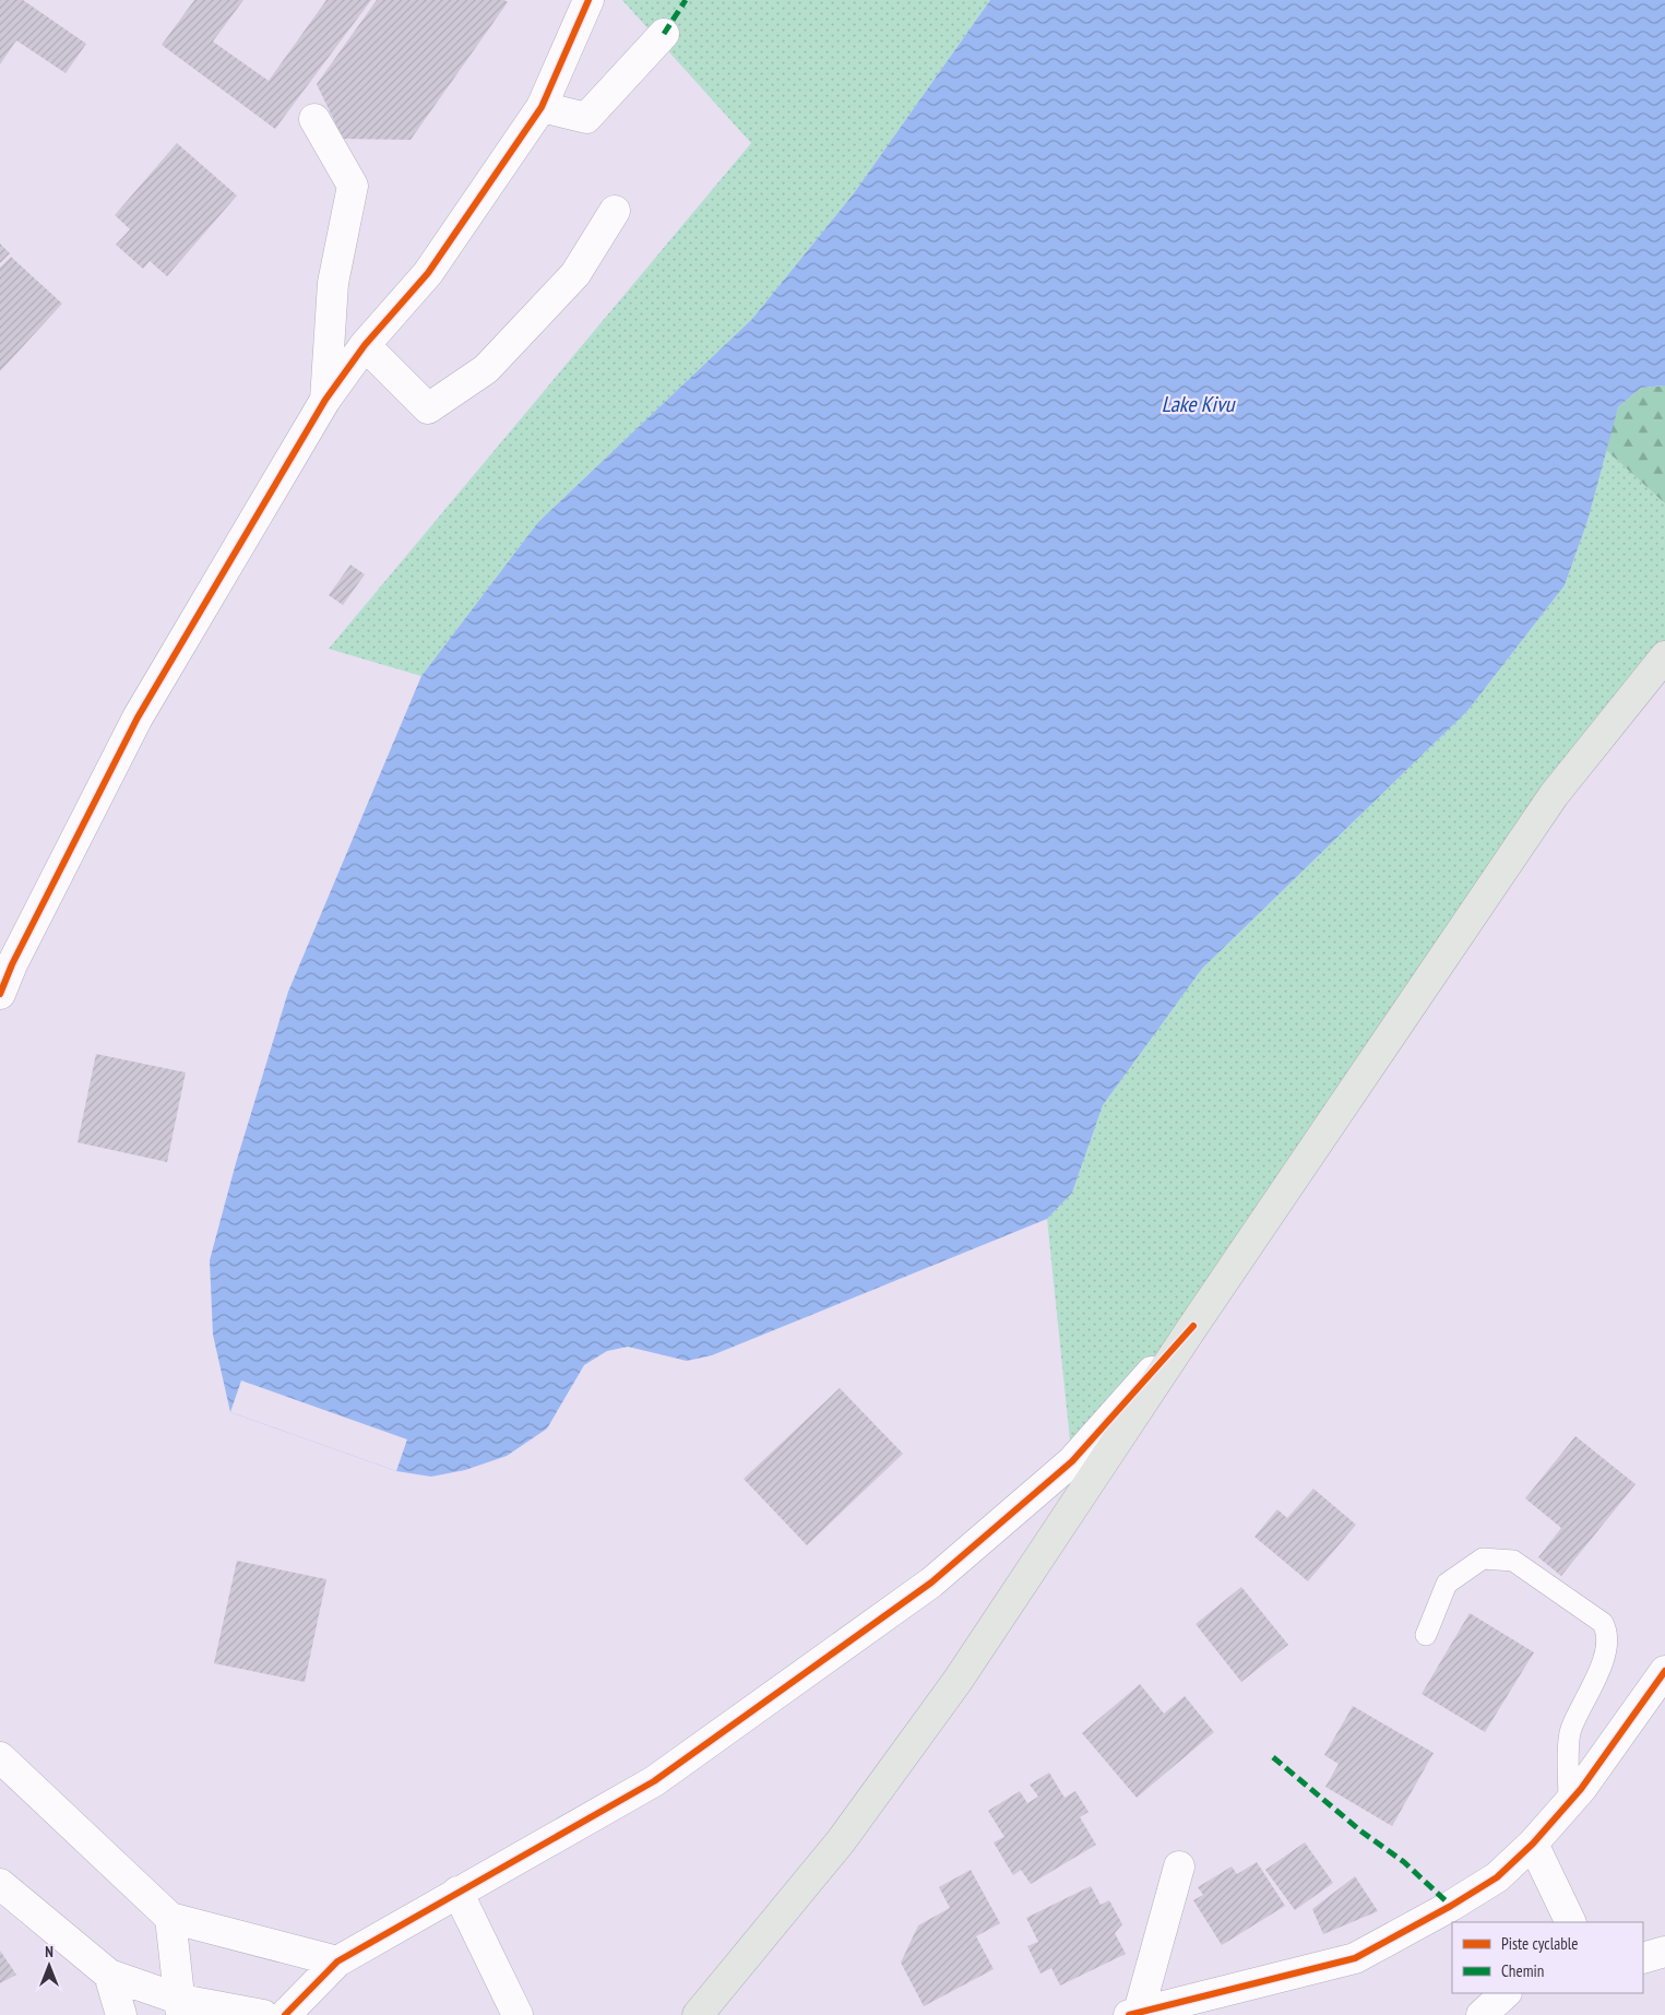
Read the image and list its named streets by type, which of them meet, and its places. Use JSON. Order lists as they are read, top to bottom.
{
  "water": ["Lake Kivu"],
  "legend": ["Piste cyclable", "Chemin"],
  "north": "top"
}
